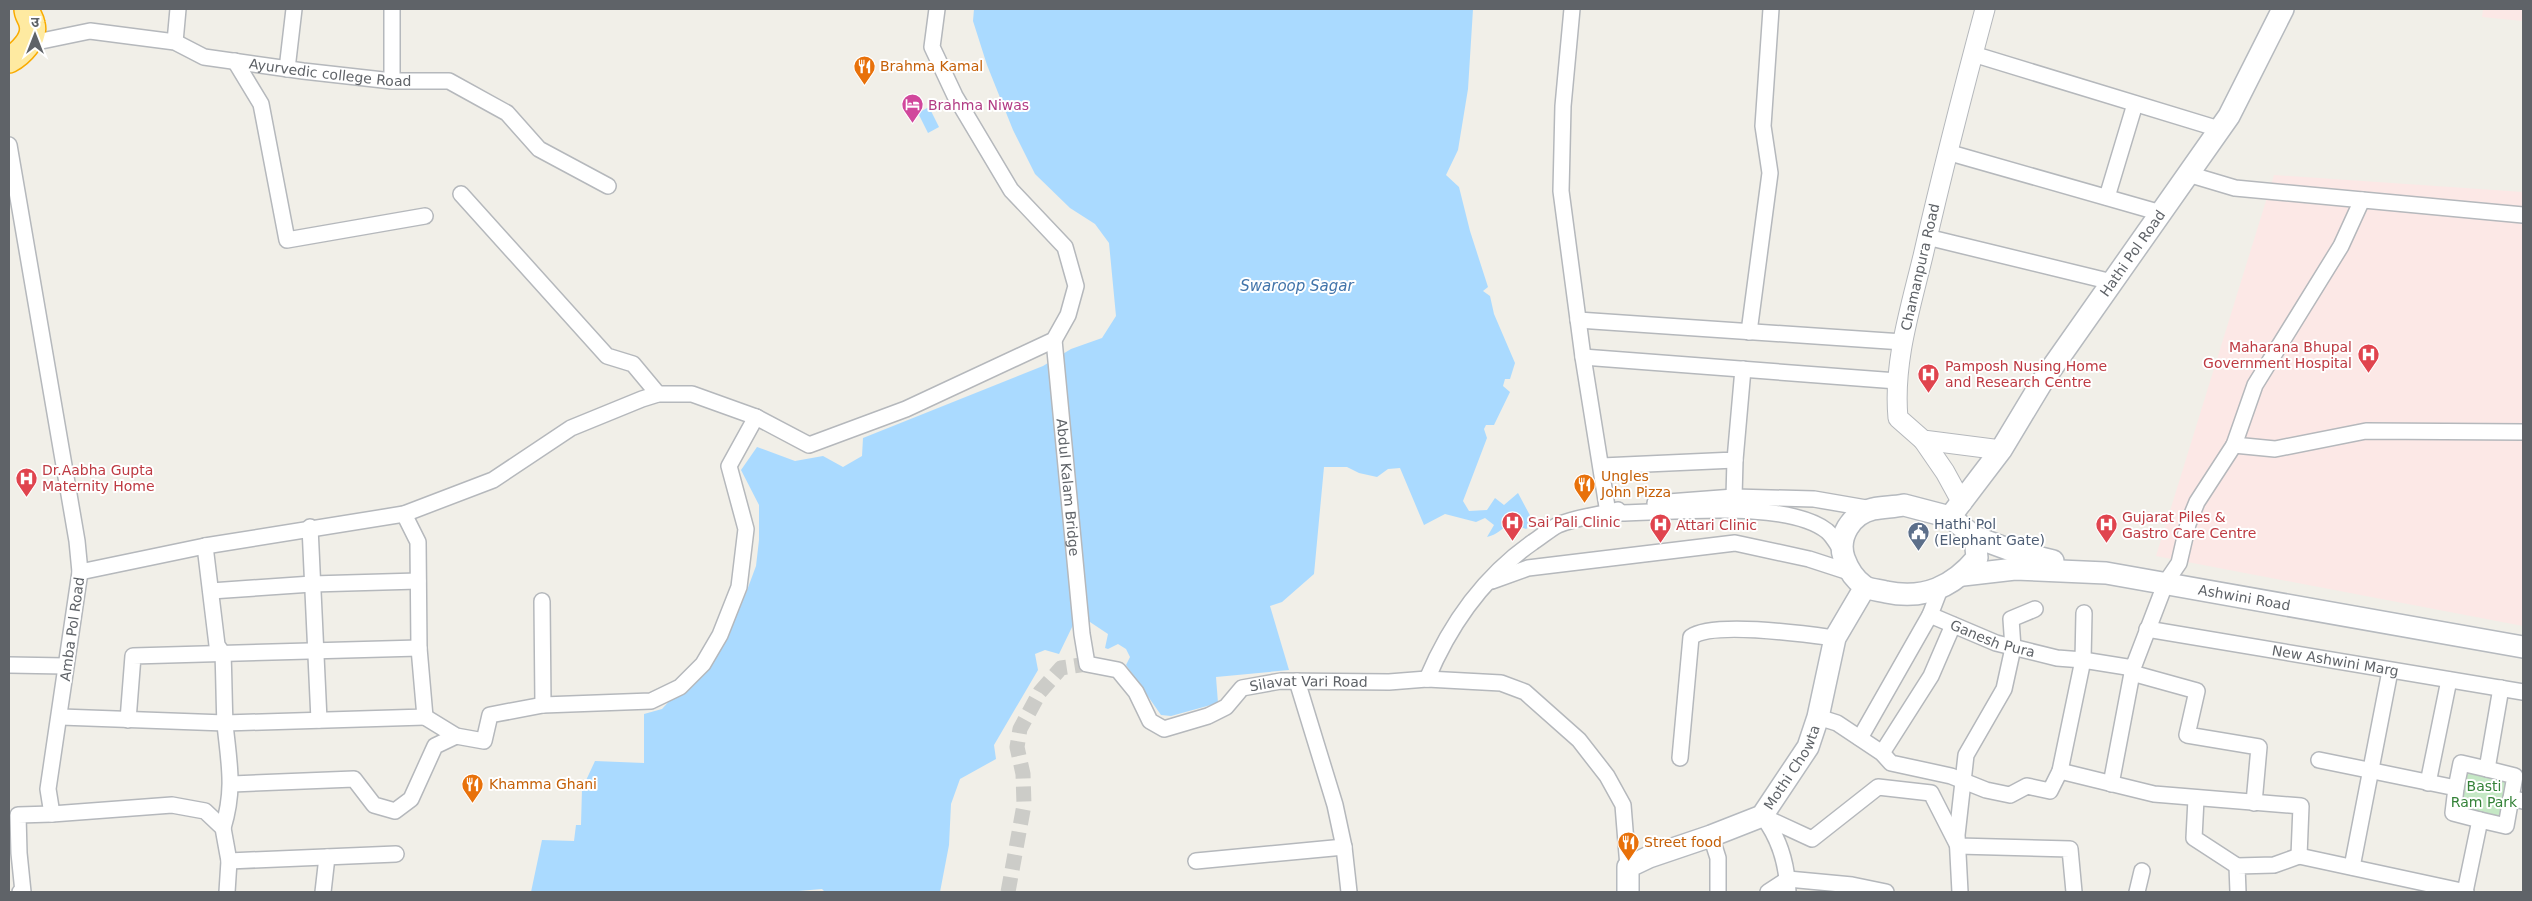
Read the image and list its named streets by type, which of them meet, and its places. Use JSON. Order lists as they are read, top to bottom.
{
  "streets": {
    "main road": ["Hathi Pol Road", "Ashwini Road", "Mothi Chowta"],
    "street": [
      "Ayurvedic college Road",
      "Chamanpura Road",
      "Abdul Kalam Bridge",
      "Amba Pol Road",
      "Ganesh Pura",
      "New Ashwini Marg",
      "Silavat Vari Road"
    ]
  },
  "crossings": [
    ["Hathi Pol Road", "Chamanpura Road"],
    ["Hathi Pol Road", "Ashwini Road"],
    ["Hathi Pol Road", "Mothi Chowta"],
    ["Chamanpura Road", "Ashwini Road"],
    ["Chamanpura Road", "Mothi Chowta"],
    ["Abdul Kalam Bridge", "Silavat Vari Road"],
    ["Ashwini Road", "Mothi Chowta"],
    ["Silavat Vari Road", "Mothi Chowta"]
  ],
  "water": ["Swaroop Sagar"],
  "parks": ["Basti Ram Park"],
  "places": {
    "restaurant": [
      "Brahma Kamal",
      "Ungles John Pizza",
      "Khamma Ghani",
      "Street food"
    ],
    "hotel": ["Brahma Niwas"],
    "hospital": [
      "Maharana Bhupal Government Hospital",
      "Pamposh Nusing Home and Research Centre",
      "Dr.Aabha Gupta Maternity Home",
      "Sai Pali Clinic",
      "Attari Clinic",
      "Gujarat Piles & Gastro Care Centre"
    ],
    "public building": ["Hathi Pol (Elephant Gate)"]
  },
  "north": "top"
}
